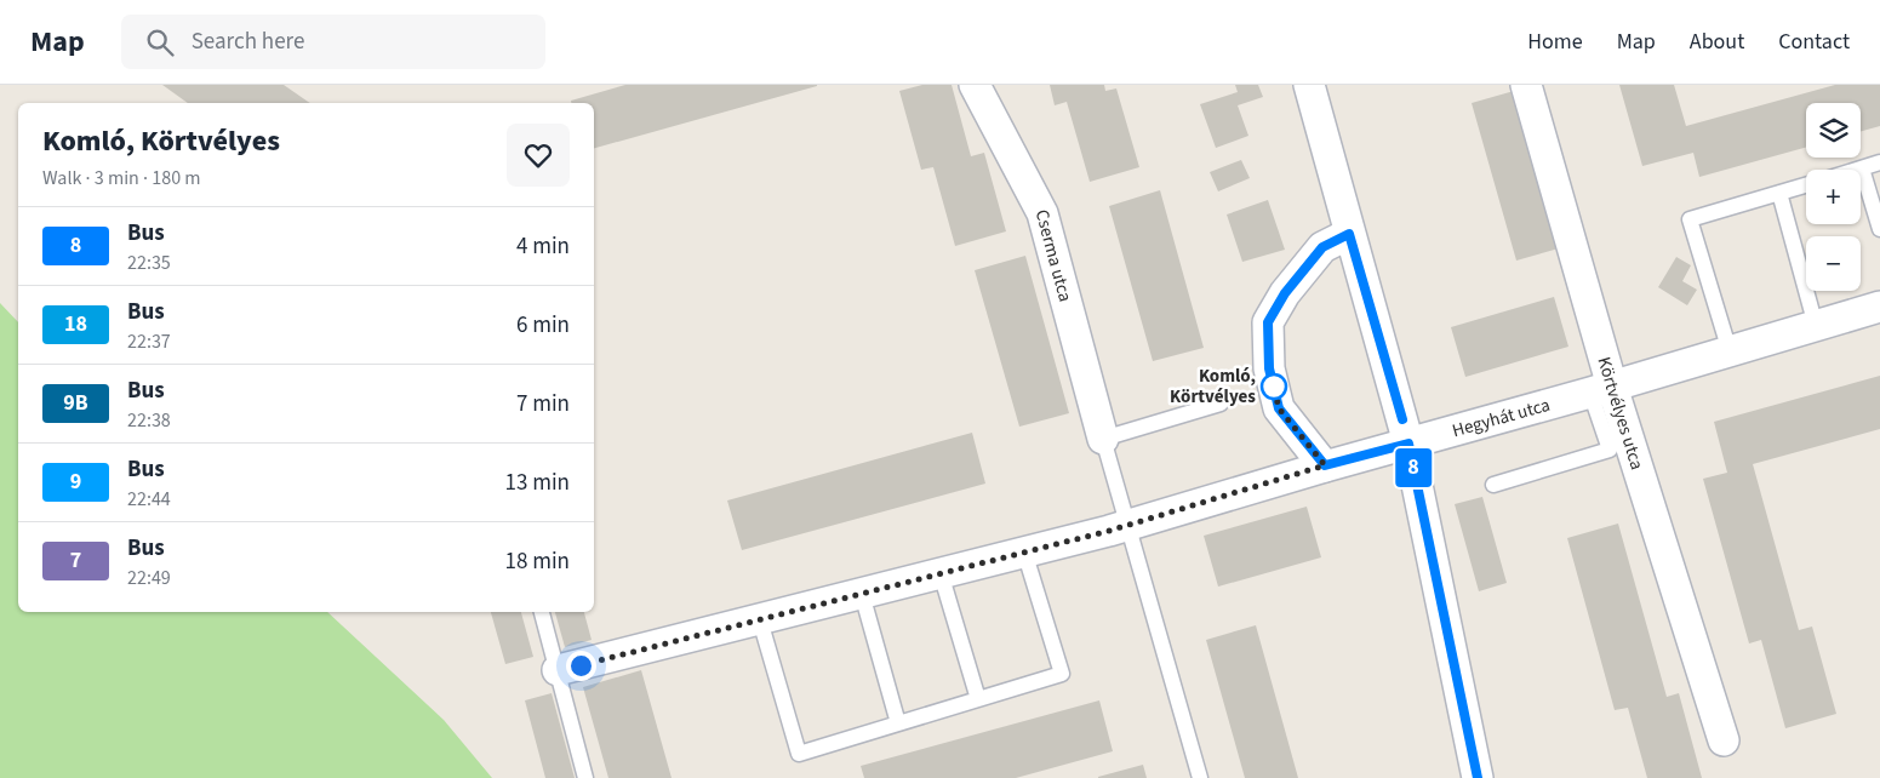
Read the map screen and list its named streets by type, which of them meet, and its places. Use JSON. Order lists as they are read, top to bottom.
{
  "streets": {
    "street": ["Cserma utca", "Körtvélyes utca", "Hegyhát utca"]
  },
  "crossings": [
    ["Körtvélyes utca", "Hegyhát utca"]
  ],
  "places": ["Komló, Körtvélyes"],
  "lines": ["bus line 8"],
  "page": {
    "header": "Map",
    "search": "Search here",
    "nav": [
      "Home",
      "Map",
      "About",
      "Contact"
    ],
    "on_map": "8",
    "map_buttons": ["+", "−"],
    "heading": ["Komló, Körtvélyes", "Walk · 3 min · 180 m"],
    "list": [
      {
        "mark": "8",
        "name": "Bus",
        "note": "22:35",
        "value": "4 min"
      },
      {
        "mark": "18",
        "name": "Bus",
        "note": "22:37",
        "value": "6 min"
      },
      {
        "mark": "9B",
        "name": "Bus",
        "note": "22:38",
        "value": "7 min"
      },
      {
        "mark": "9",
        "name": "Bus",
        "note": "22:44",
        "value": "13 min"
      },
      {
        "mark": "7",
        "name": "Bus",
        "note": "22:49",
        "value": "18 min"
      }
    ]
  }
}
